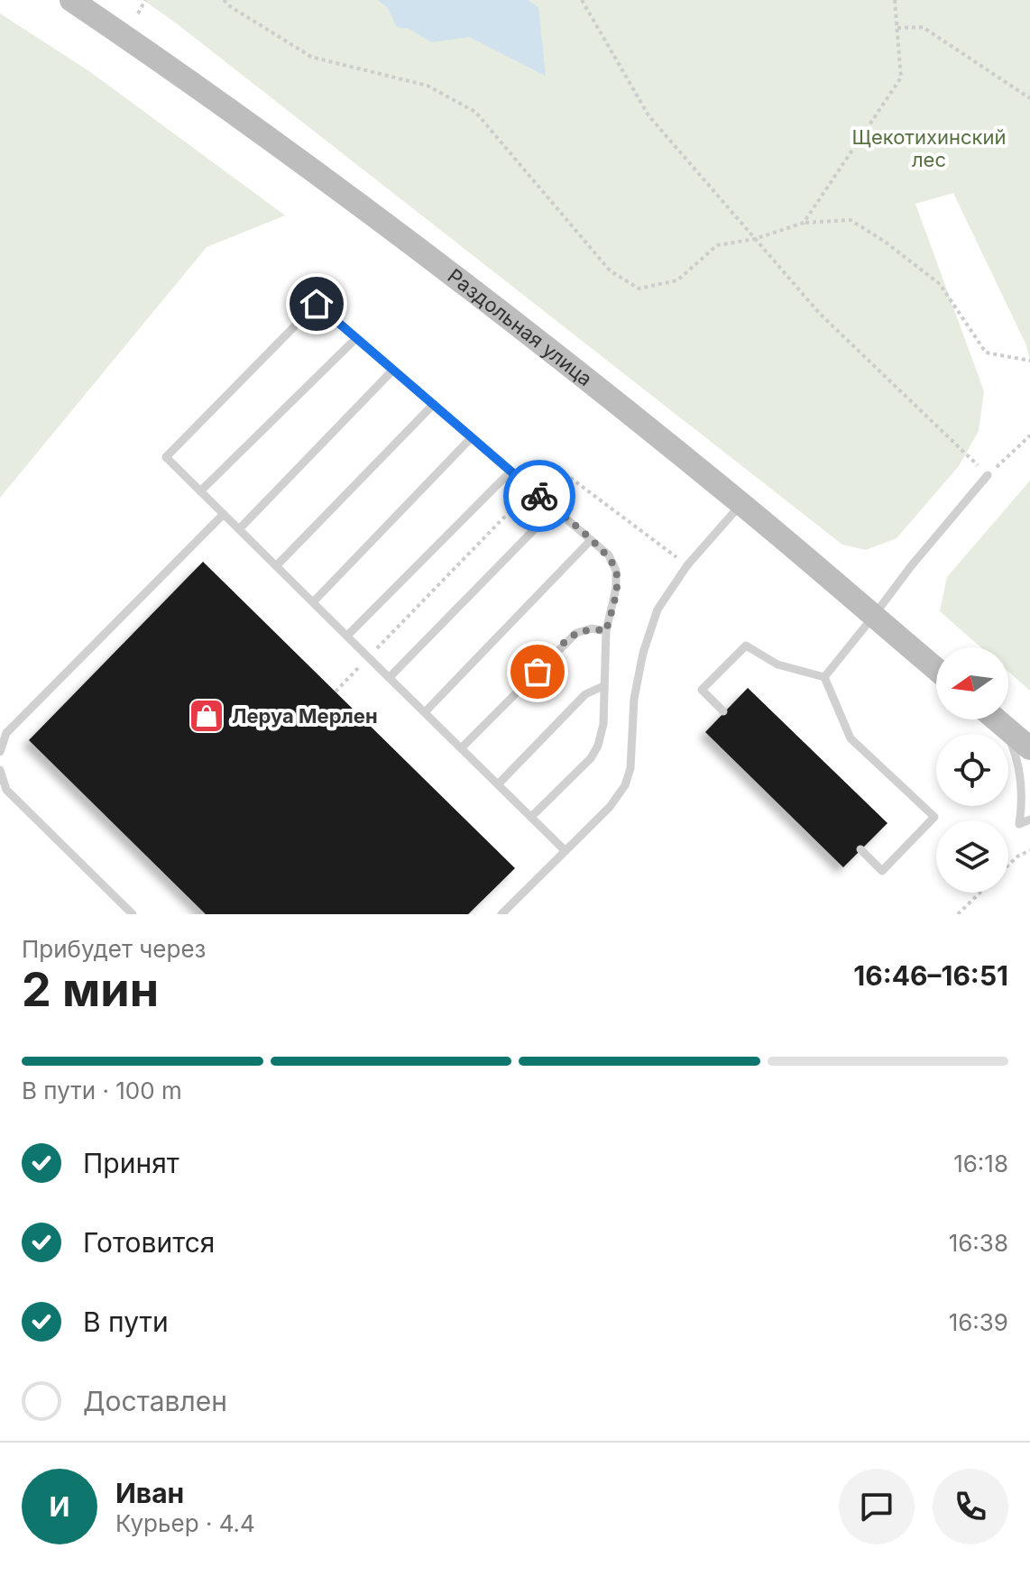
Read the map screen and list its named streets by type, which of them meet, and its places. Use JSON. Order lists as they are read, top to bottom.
{
  "streets": {
    "main road": ["Раздольная улица"]
  },
  "parks": ["Щекотихинский лес"],
  "places": {
    "shop": ["Леруа Мерлен"]
  },
  "north": "left",
  "page": {
    "heading": ["2 мин", "Прибудет через", "16:46–16:51"],
    "panel": ["Иван", "Курьер · 4.4"],
    "bar": "В пути · 100 m",
    "list": [
      ["Принят", "16:18"],
      ["Готовится", "16:38"],
      ["В пути", "16:39"],
      "Доставлен"
    ],
    "round": "И"
  }
}
